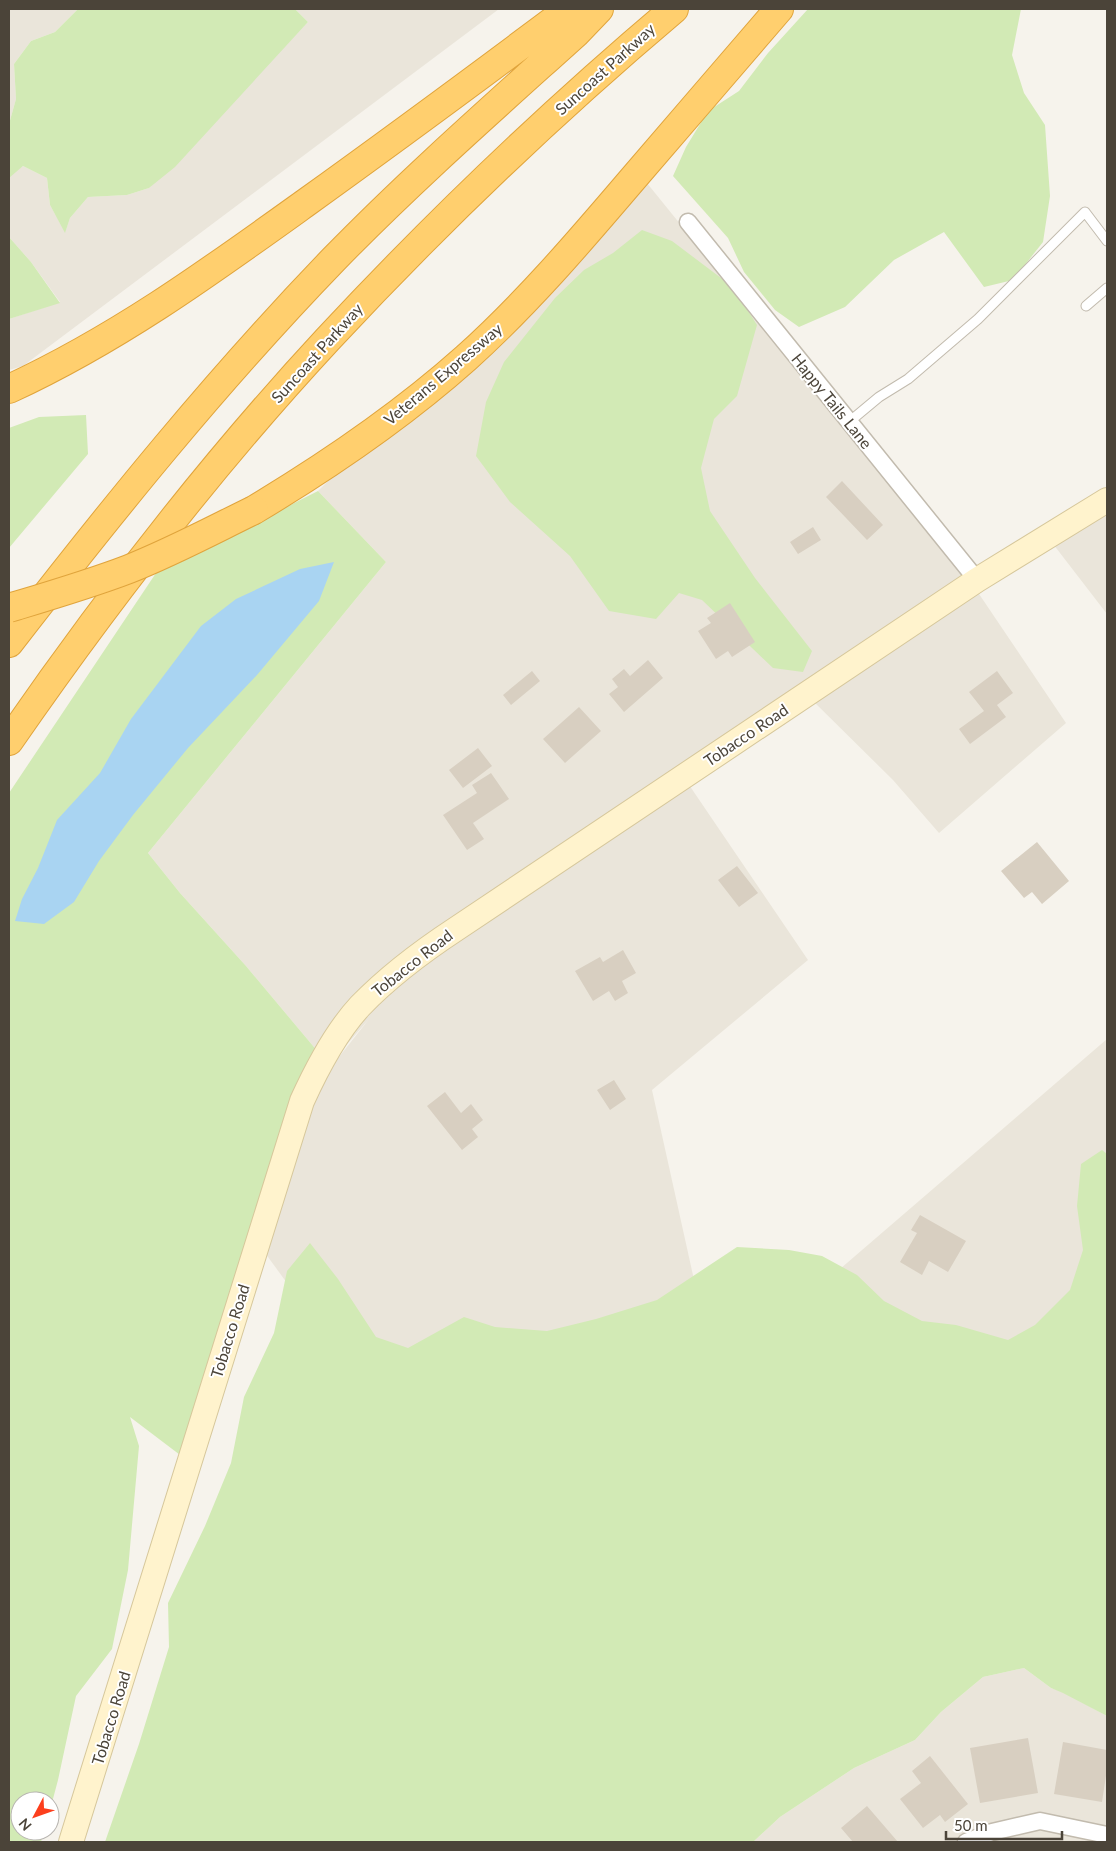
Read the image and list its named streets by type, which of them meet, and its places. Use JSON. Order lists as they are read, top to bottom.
{
  "streets": {
    "highway": ["Suncoast Parkway", "Veterans Expressway"],
    "street": ["Happy Tails Lane", "Tobacco Road"]
  },
  "crossings": [
    ["Happy Tails Lane", "Tobacco Road"]
  ],
  "scale_bar": "50 m",
  "north": "bottom left"
}
